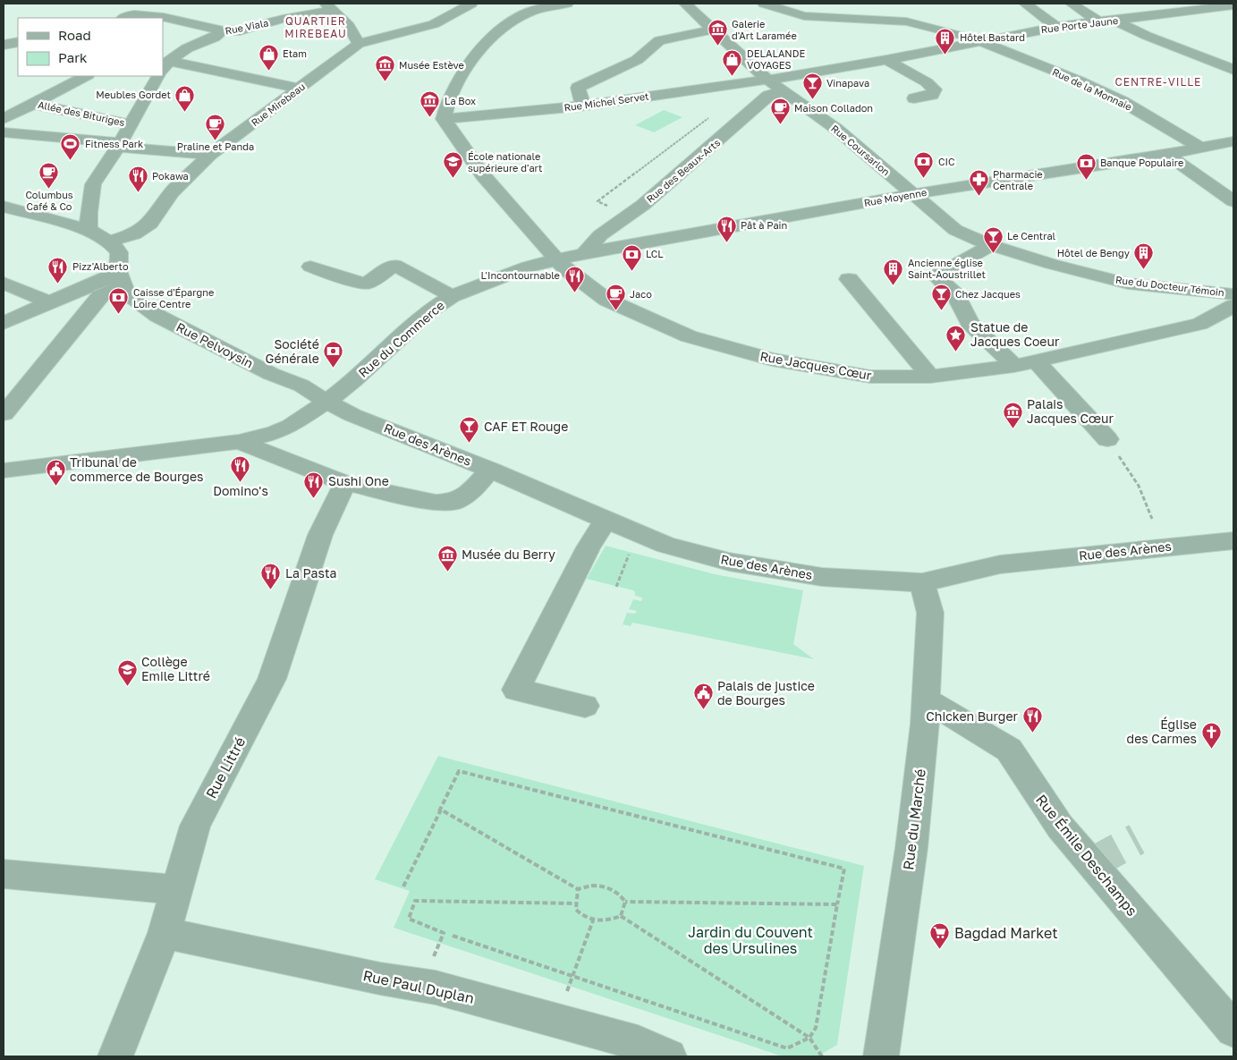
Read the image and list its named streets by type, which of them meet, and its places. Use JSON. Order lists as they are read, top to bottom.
{
  "streets": {
    "street": [
      "Rue Porte Jaune",
      "Rue Viala",
      "Rue de la Monnaie",
      "Rue Michel Servet",
      "Rue Mirebeau",
      "Allée des Bituriges",
      "Rue Coursarlon",
      "Rue des Beaux-Arts",
      "Rue Moyenne",
      "Rue du Docteur Témoin",
      "Rue du Commerce",
      "Rue Pelvoysin",
      "Rue Jacques Cœur",
      "Rue des Arènes",
      "Rue Littré",
      "Rue du Marché",
      "Rue Émile Deschamps",
      "Rue Paul Duplan"
    ]
  },
  "crossings": [
    ["Rue Porte Jaune", "Rue de la Monnaie"],
    ["Rue Porte Jaune", "Rue Michel Servet"],
    ["Rue Porte Jaune", "Rue Coursarlon"],
    ["Rue de la Monnaie", "Rue Moyenne"],
    ["Rue Michel Servet", "Rue Coursarlon"],
    ["Rue Michel Servet", "Rue Jacques Cœur"],
    ["Rue Coursarlon", "Rue des Beaux-Arts"],
    ["Rue Coursarlon", "Rue Moyenne"],
    ["Rue Coursarlon", "Rue du Docteur Témoin"],
    ["Rue des Beaux-Arts", "Rue Moyenne"],
    ["Rue Moyenne", "Rue du Docteur Témoin"],
    ["Rue Moyenne", "Rue du Commerce"],
    ["Rue Moyenne", "Rue Jacques Cœur"],
    ["Rue du Docteur Témoin", "Rue Jacques Cœur"],
    ["Rue du Commerce", "Rue Pelvoysin"],
    ["Rue du Commerce", "Rue Jacques Cœur"],
    ["Rue du Commerce", "Rue des Arènes"],
    ["Rue Pelvoysin", "Rue des Arènes"],
    ["Rue des Arènes", "Rue du Marché"],
    ["Rue Littré", "Rue Paul Duplan"],
    ["Rue du Marché", "Rue Émile Deschamps"]
  ],
  "districts": ["QUARTIER MIREBEAU", "CENTRE-VILLE"],
  "parks": ["Jardin du Couvent des Ursulines"],
  "places": {
    "museum": [
      "Galerie d'Art Laramée",
      "Musée Estève",
      "La Box",
      "Palais Jacques Cœur",
      "Musée du Berry"
    ],
    "building": ["Hôtel Bastard", "Hôtel de Bengy", "Ancienne église Saint-Aoustrillet"],
    "shop": ["Etam", "DELALANDE VOYAGES", "Meubles Gordet"],
    "bar": [
      "Vinapava",
      "Le Central",
      "Chez Jacques",
      "CAF ET Rouge"
    ],
    "cafe": [
      "Maison Colladon",
      "Praline et Panda",
      "Columbus Café & Co",
      "Jaco"
    ],
    "sports": ["Fitness Park"],
    "school or university": ["École nationale supérieure d'art", "Collège Emile Littré"],
    "bank": [
      "CIC",
      "Banque Populaire",
      "LCL",
      "Caisse d'Épargne Loire Centre",
      "Société Générale"
    ],
    "restaurant": [
      "Pokawa",
      "Pât à Pain",
      "Pizz'Alberto",
      "L'Incontournable",
      "Domino's",
      "Sushi One",
      "La Pasta",
      "Chicken Burger"
    ],
    "pharmacy": ["Pharmacie Centrale"],
    "place": ["Statue de Jacques Coeur"],
    "public building": ["Tribunal de commerce de Bourges", "Palais de justice de Bourges"],
    "church": ["Église des Carmes"],
    "supermarket": ["Bagdad Market"]
  },
  "legend": ["Road", "Park"]
}
